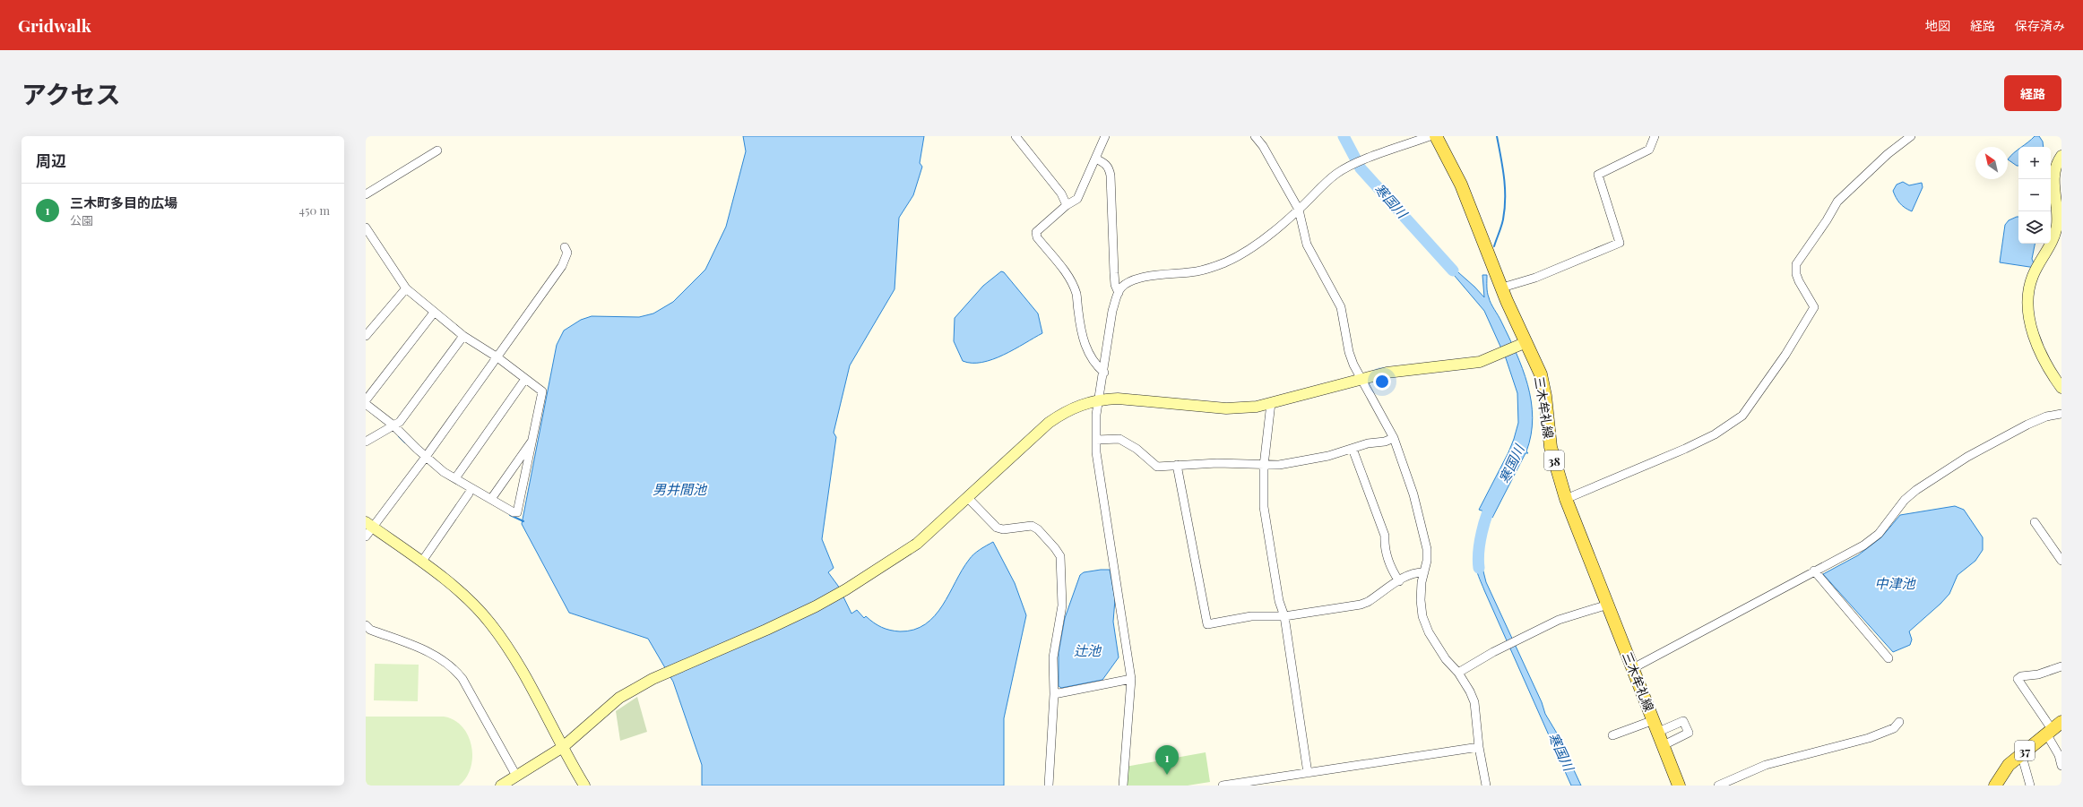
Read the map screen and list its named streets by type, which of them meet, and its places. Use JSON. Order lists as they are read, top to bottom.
{
  "streets": {
    "main road": ["三木牟礼線", "38", "37"]
  },
  "water": [
    "寒国川",
    "男井間池",
    "中津池",
    "辻池"
  ],
  "north": "top left",
  "page": {
    "header": "Gridwalk",
    "nav": ["地図", "経路", "保存済み"],
    "title": "アクセス",
    "buttons": "経路",
    "heading": "周辺",
    "map_buttons": ["+", "−"],
    "list": [
      {
        "mark": "1",
        "name": "三木町多目的広場",
        "note": "公園",
        "value": "450 m"
      }
    ],
    "pins": "1"
  }
}
